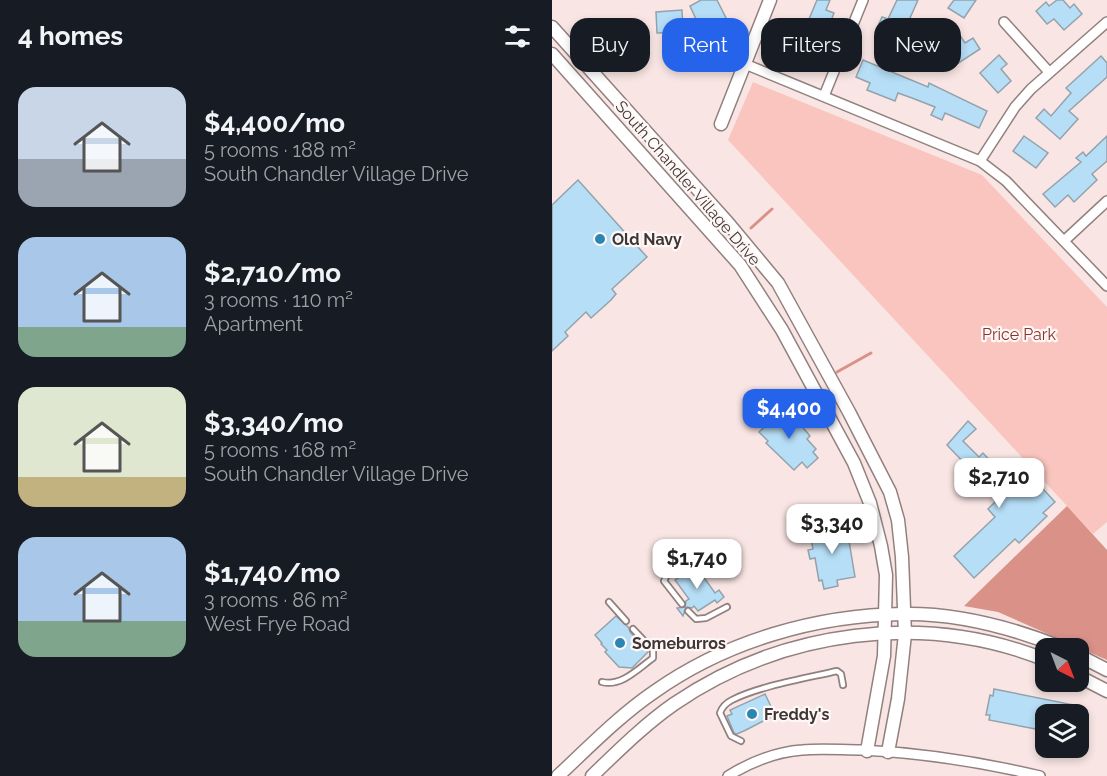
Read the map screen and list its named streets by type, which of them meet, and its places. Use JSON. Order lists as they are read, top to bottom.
{
  "streets": {
    "street": ["South Chandler Village Drive"]
  },
  "parks": ["Price Park"],
  "places": ["Old Navy", "Someburros", "Freddy's"],
  "north": "bottom right",
  "page": {
    "heading": "4 homes",
    "chip": [
      "Buy",
      "Rent",
      "Filters",
      "New"
    ],
    "list": [
      {
        "name": "$4,400/mo",
        "note": "5 rooms · 188 m² · South Chandler Village Drive"
      },
      {
        "name": "$2,710/mo",
        "note": "3 rooms · 110 m² · Apartment"
      },
      {
        "name": "$3,340/mo",
        "note": "5 rooms · 168 m² · South Chandler Village Drive"
      },
      {
        "name": "$1,740/mo",
        "note": "3 rooms · 86 m² · West Frye Road"
      }
    ],
    "price": [
      "$4,400",
      "$2,710",
      "$3,340",
      "$1,740"
    ]
  }
}
